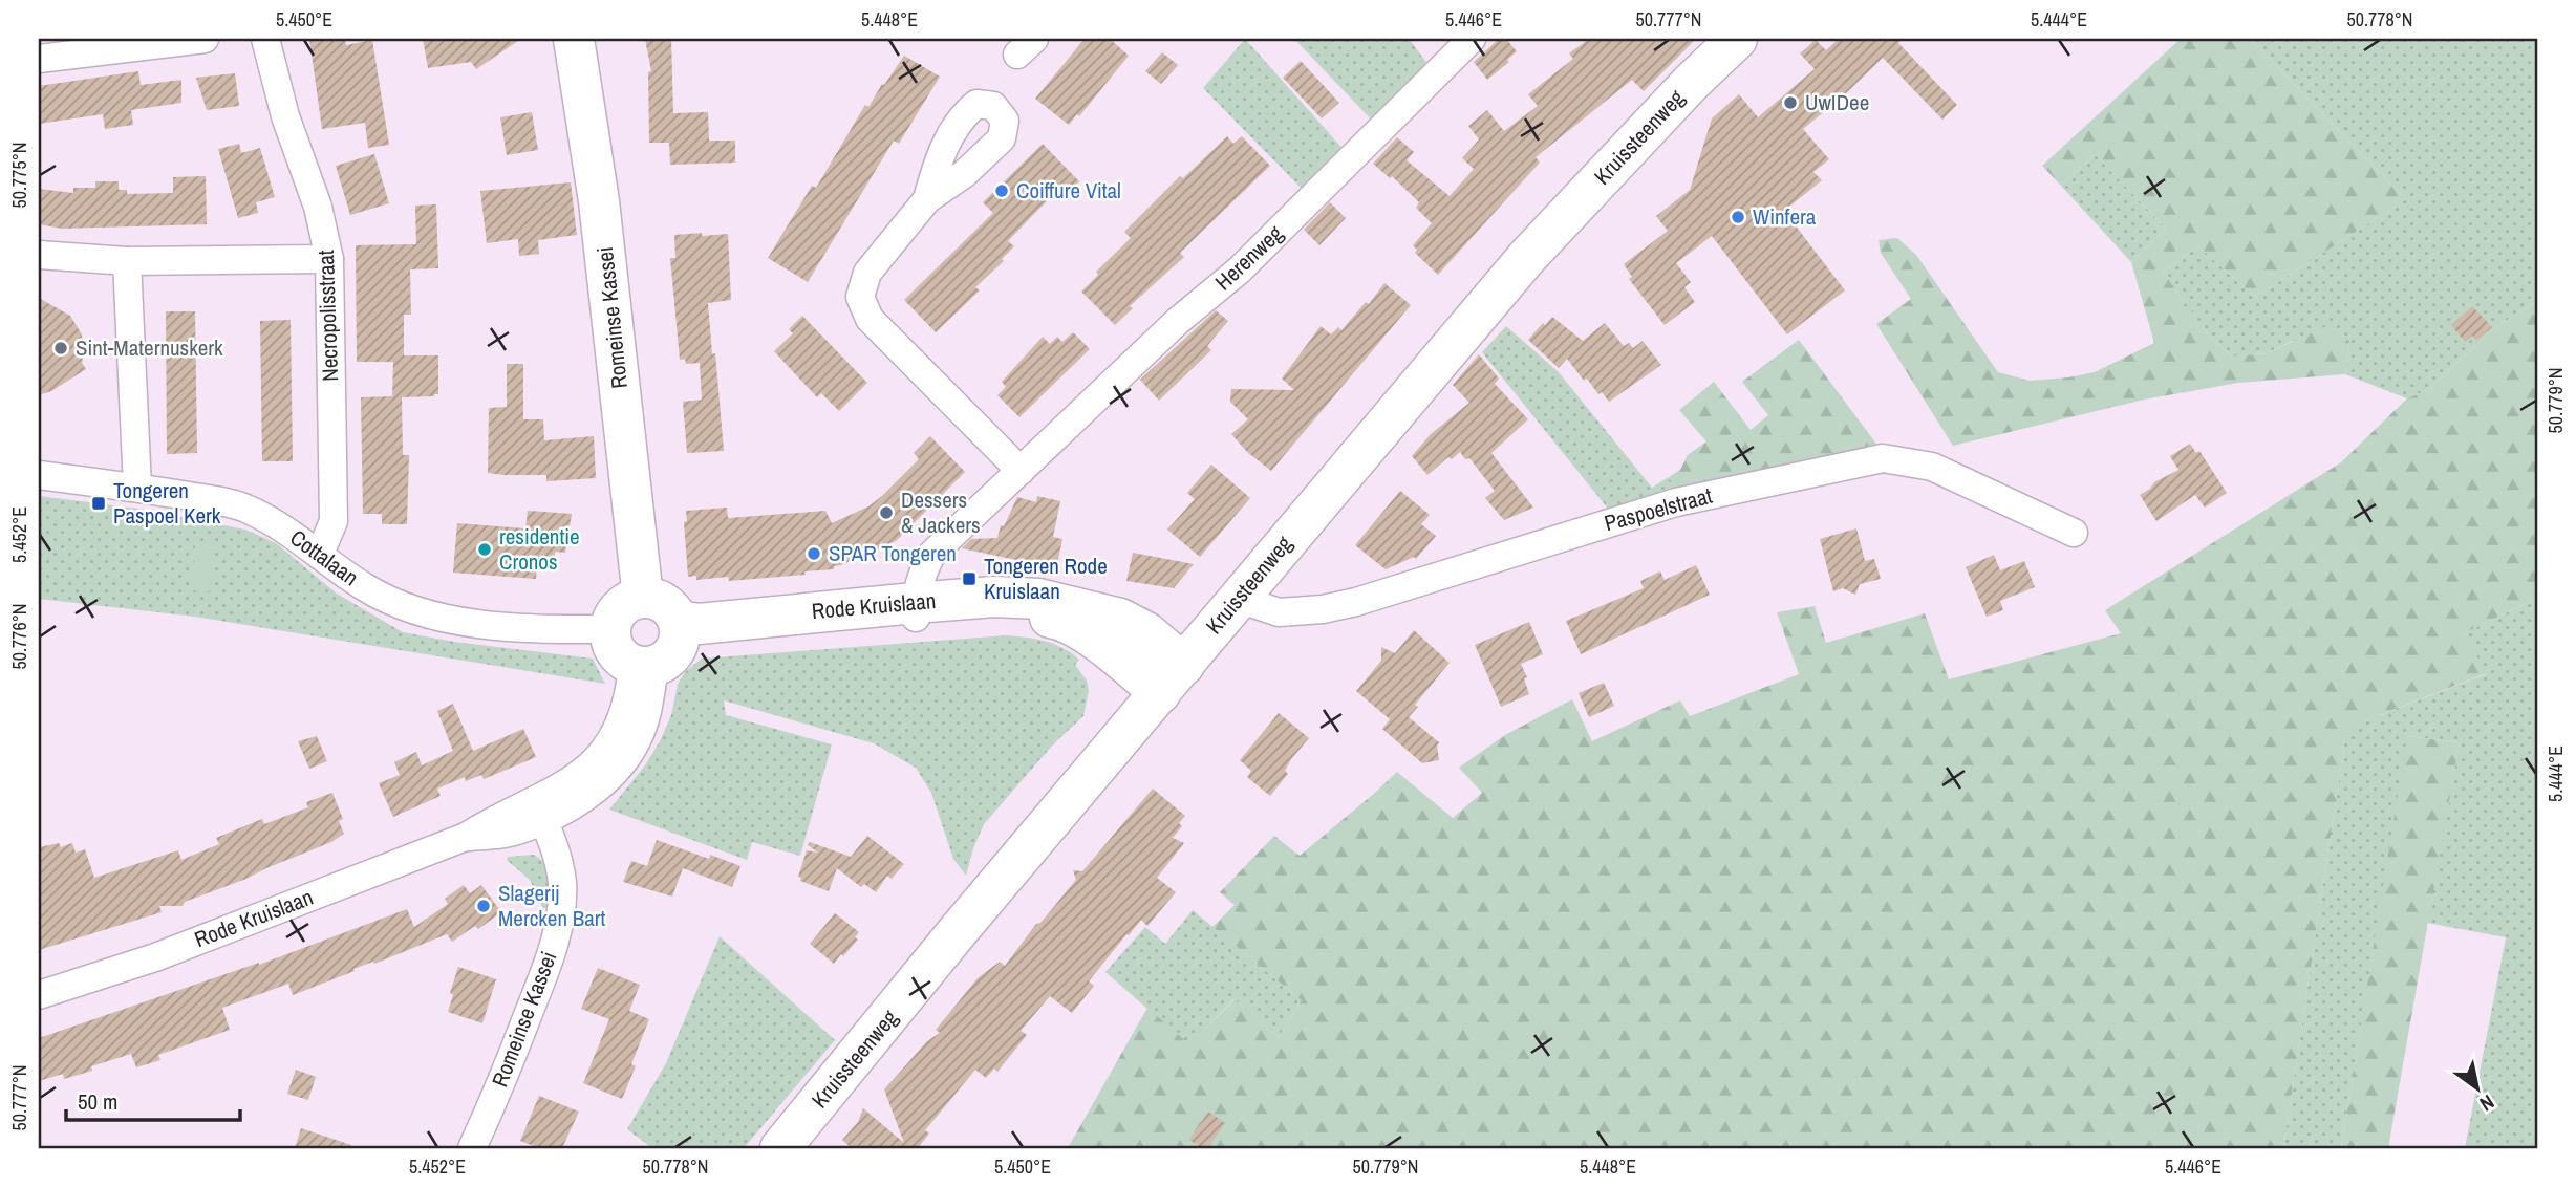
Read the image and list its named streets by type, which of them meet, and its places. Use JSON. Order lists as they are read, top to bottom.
{
  "streets": {
    "main road": ["Kruissteenweg", "Romeinse Kassei", "Rode Kruislaan"],
    "street": [
      "Herenweg",
      "Necropolisstraat",
      "Paspoelstraat",
      "Cottalaan"
    ]
  },
  "crossings": [
    ["Kruissteenweg", "Paspoelstraat"],
    ["Kruissteenweg", "Rode Kruislaan"],
    ["Herenweg", "Rode Kruislaan"],
    ["Necropolisstraat", "Cottalaan"],
    ["Romeinse Kassei", "Cottalaan"],
    ["Romeinse Kassei", "Rode Kruislaan"],
    ["Cottalaan", "Rode Kruislaan"]
  ],
  "places": {
    "other": [
      "UwIDee",
      "Coiffure Vital",
      "Winfera",
      "Sint-Maternuskerk",
      "Dessers & Jackers",
      "residentie Cronos",
      "SPAR Tongeren",
      "Slagerij Mercken Bart"
    ],
    "transit": ["Tongeren Paspoel Kerk", "Tongeren Rode Kruislaan"]
  },
  "scale_bar": "50 m",
  "north": "bottom right",
  "coordinates": [
    "5.450°E",
    "5.448°E",
    "5.446°E",
    "50.777°N",
    "5.444°E",
    "50.778°N",
    "50.775°N",
    "50.779°N",
    "5.452°E",
    "50.776°N"
  ]
}
